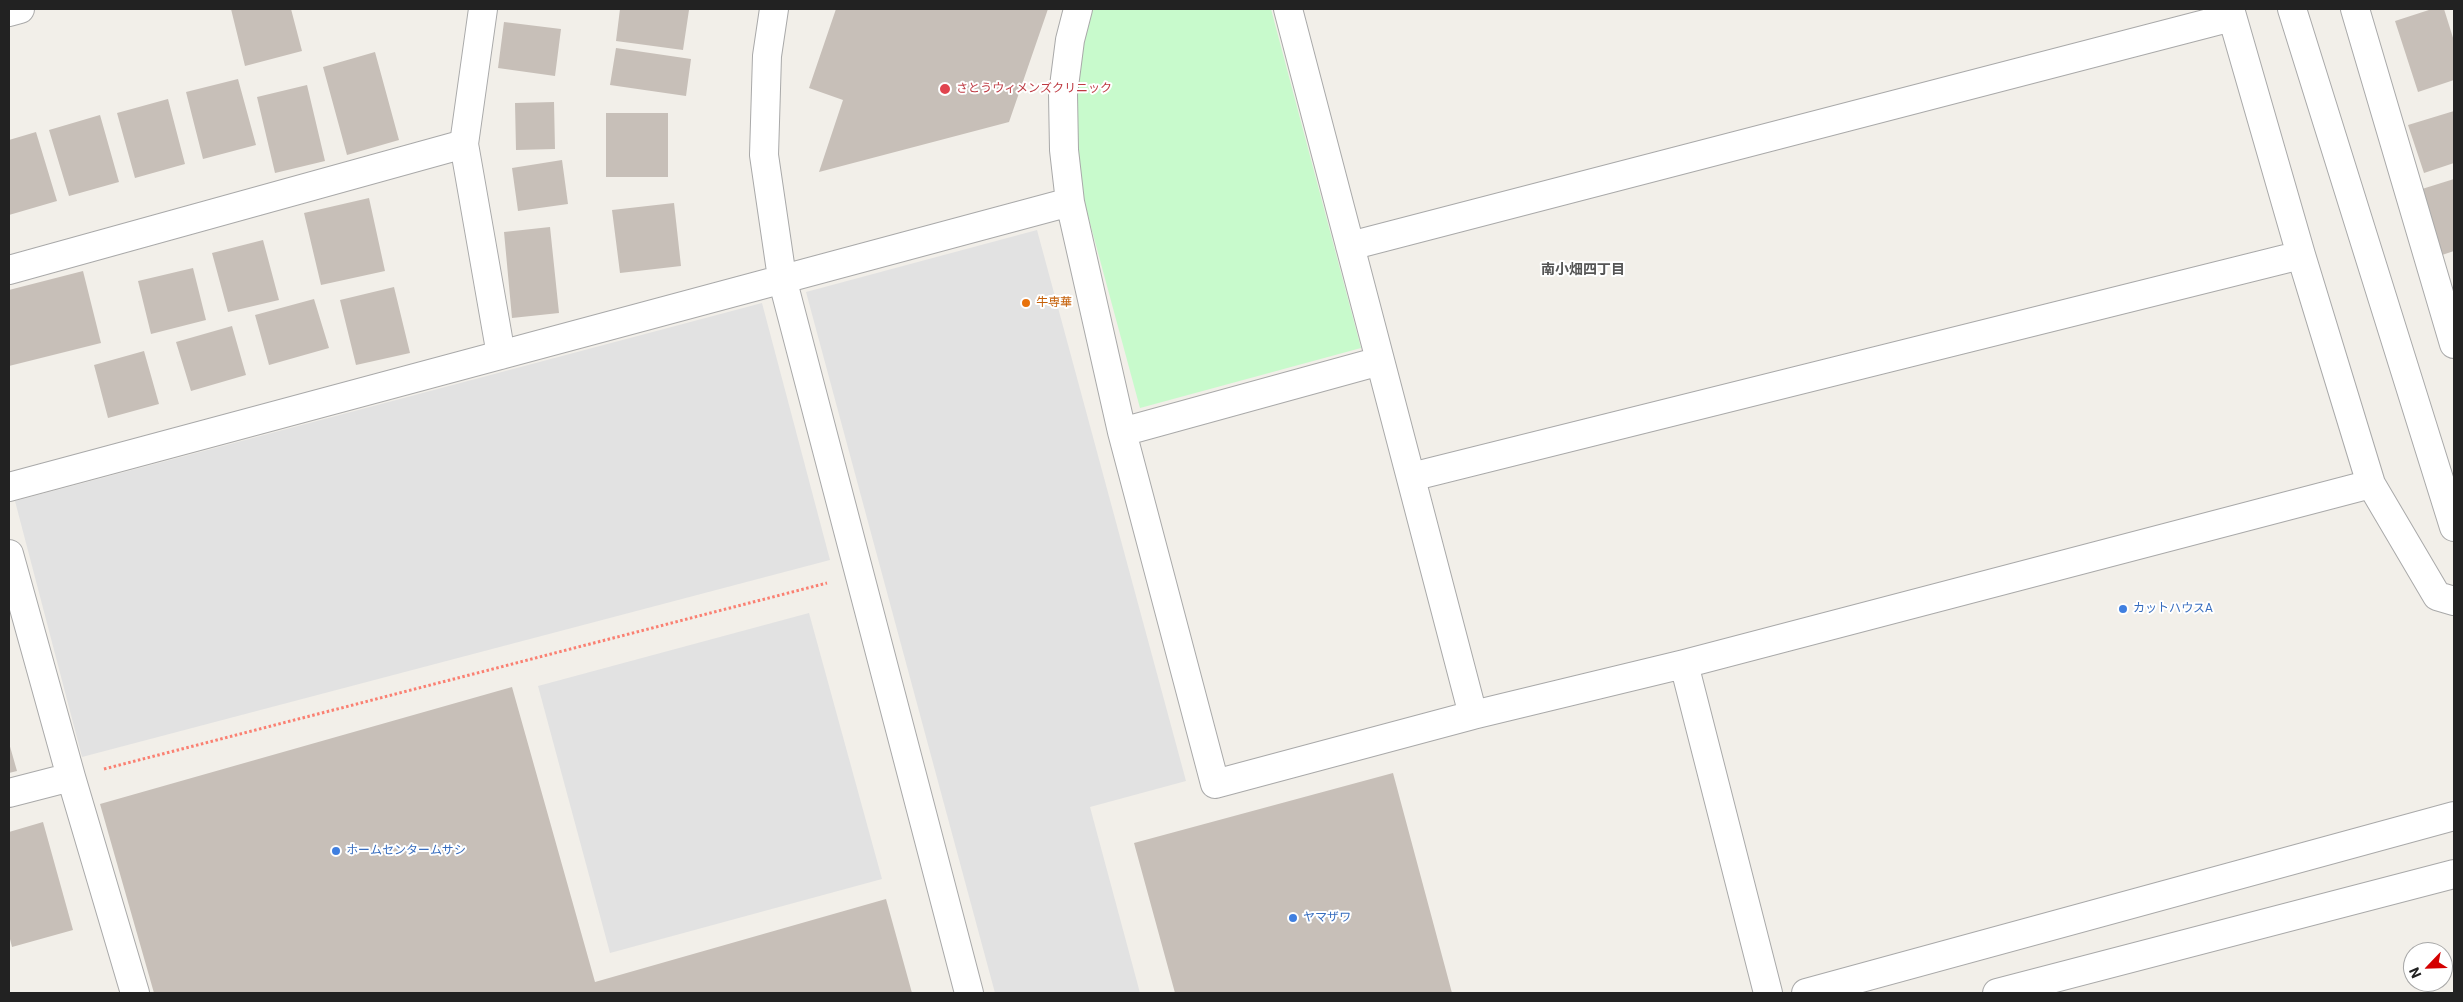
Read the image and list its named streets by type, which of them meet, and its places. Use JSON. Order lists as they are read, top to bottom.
{
  "districts": ["南小畑四丁目"],
  "places": [
    "さとうウィメンズクリニック",
    "牛専華",
    "カットハウスA",
    "ホームセンタームサシ",
    "ヤマザワ"
  ],
  "north": "bottom left"
}
